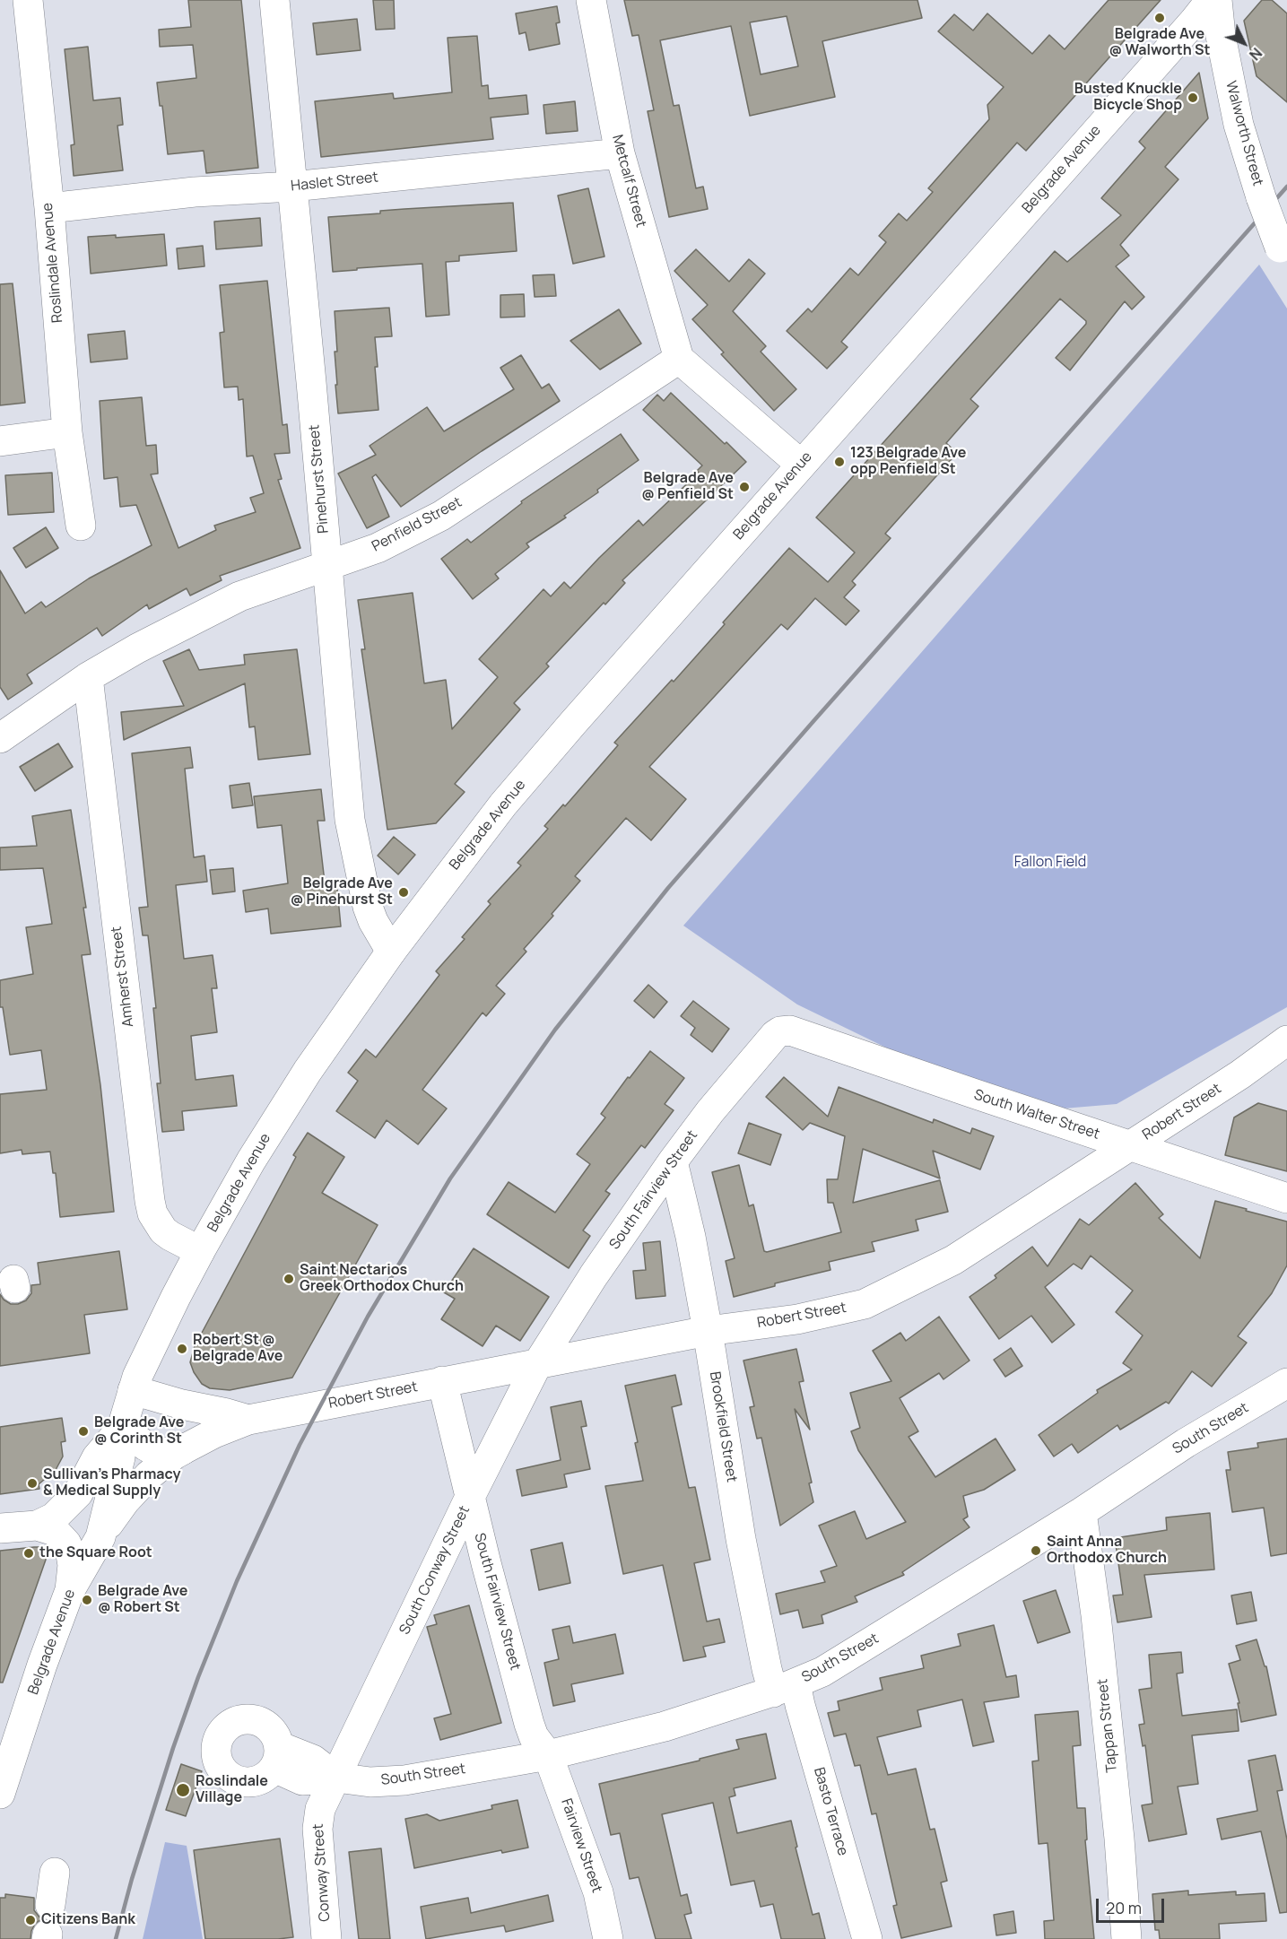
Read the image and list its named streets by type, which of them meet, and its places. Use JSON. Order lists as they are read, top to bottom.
{
  "streets": {
    "street": [
      "Walworth Street",
      "Belgrade Avenue",
      "Metcalf Street",
      "Haslet Street",
      "Roslindale Avenue",
      "Pinehurst Street",
      "Penfield Street",
      "Amherst Street",
      "Robert Street",
      "South Walter Street",
      "South Fairview Street",
      "Brookfield Street",
      "South Street",
      "South Conway Street",
      "Tappan Street",
      "Basto Terrace",
      "Fairview Street",
      "Conway Street"
    ]
  },
  "crossings": [
    ["Belgrade Avenue", "Pinehurst Street"],
    ["Belgrade Avenue", "Amherst Street"],
    ["Belgrade Avenue", "Robert Street"],
    ["Metcalf Street", "Haslet Street"],
    ["Metcalf Street", "Penfield Street"],
    ["Haslet Street", "Roslindale Avenue"],
    ["Haslet Street", "Pinehurst Street"],
    ["Pinehurst Street", "Penfield Street"],
    ["Penfield Street", "Amherst Street"],
    ["Robert Street", "South Walter Street"],
    ["Robert Street", "South Fairview Street"],
    ["Robert Street", "Brookfield Street"],
    ["Robert Street", "South Conway Street"],
    ["South Walter Street", "South Fairview Street"],
    ["South Fairview Street", "Brookfield Street"],
    ["South Fairview Street", "South Street"],
    ["South Fairview Street", "South Conway Street"],
    ["South Fairview Street", "Fairview Street"],
    ["Brookfield Street", "South Street"],
    ["Brookfield Street", "Basto Terrace"],
    ["South Street", "South Conway Street"],
    ["South Street", "Tappan Street"],
    ["South Street", "Basto Terrace"],
    ["South Street", "Fairview Street"],
    ["South Street", "Conway Street"],
    ["South Conway Street", "Conway Street"]
  ],
  "parks": ["Fallon Field"],
  "places": [
    "Belgrade Ave @ Walworth St",
    "Busted Knuckle Bicycle Shop",
    "123 Belgrade Ave opp Penfield St",
    "Belgrade Ave @ Penfield St",
    "Belgrade Ave @ Pinehurst St",
    "Saint Nectarios Greek Orthodox Church",
    "Robert St @ Belgrade Ave",
    "Belgrade Ave @ Corinth St",
    "Sullivan’s Pharmacy & Medical Supply",
    "Saint Anna Orthodox Church",
    "the Square Root",
    "Belgrade Ave @ Robert St",
    "Roslindale Village",
    "Citizens Bank"
  ],
  "scale_bar": "20 m",
  "north": "bottom right"
}
